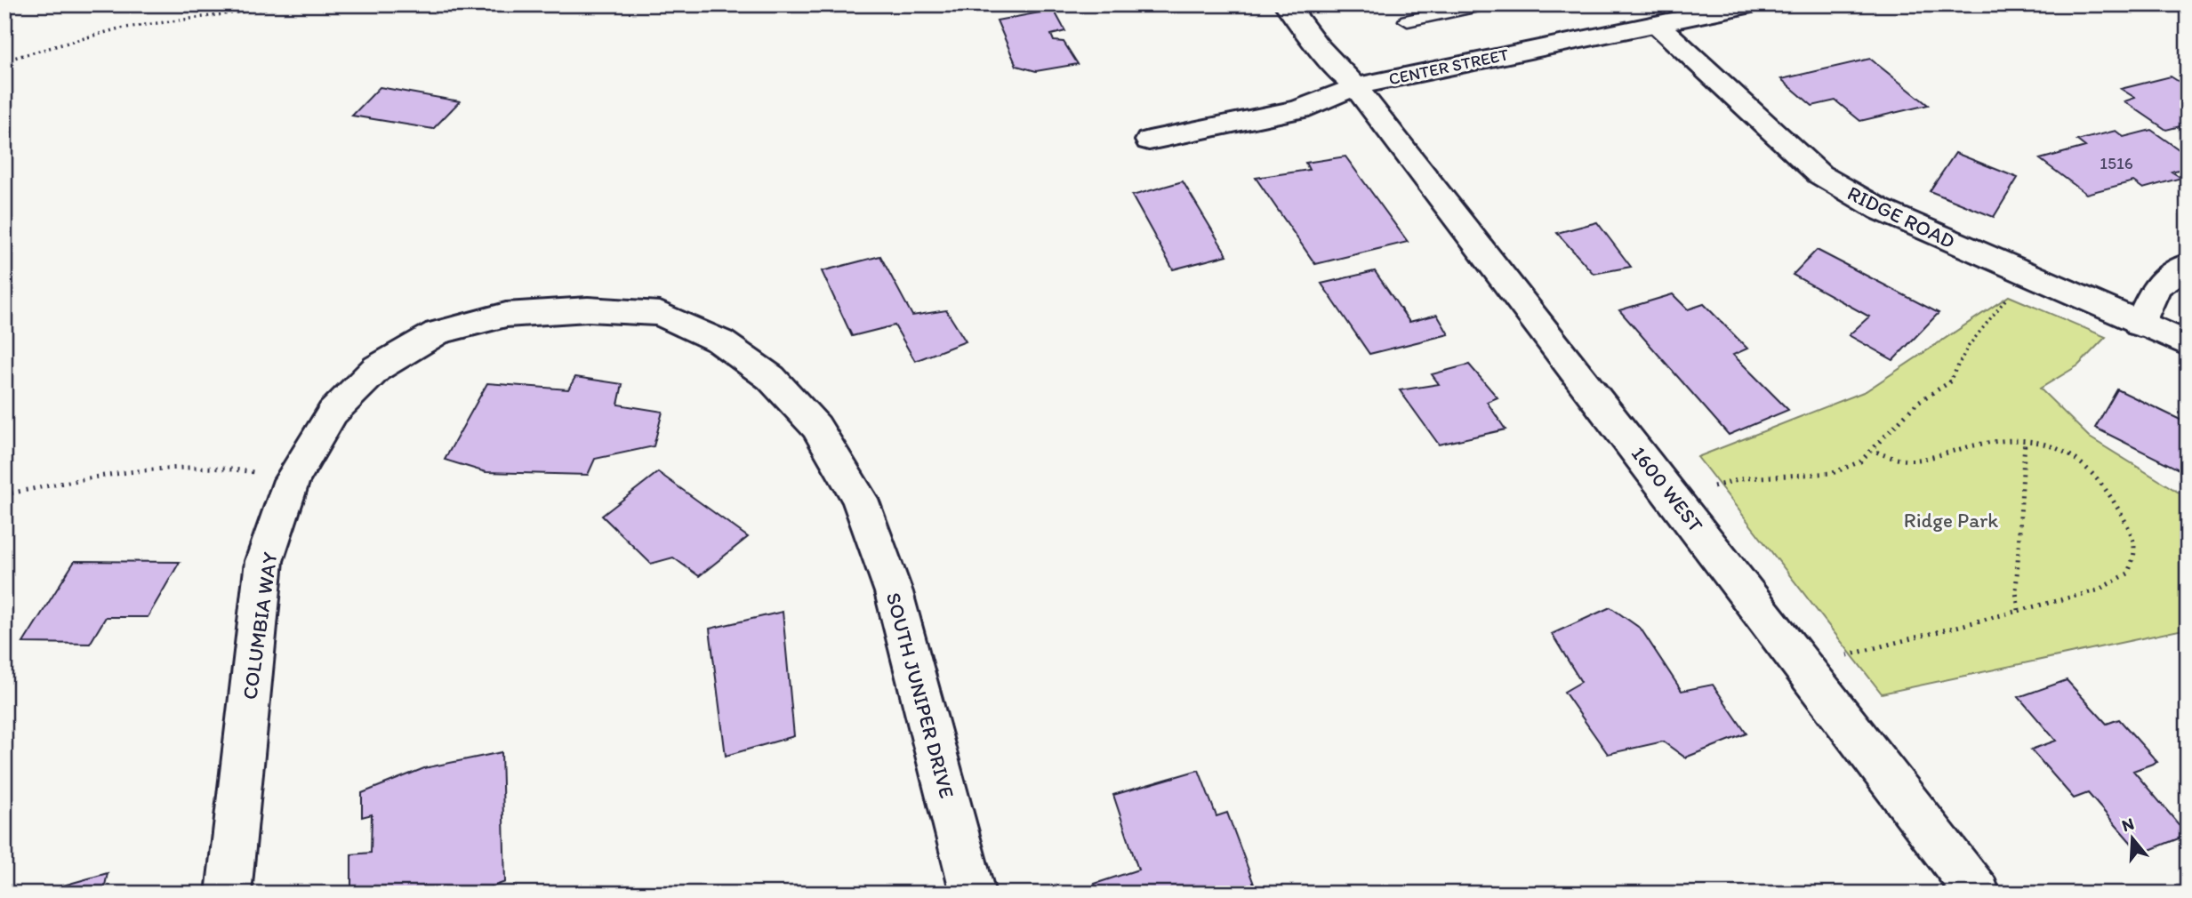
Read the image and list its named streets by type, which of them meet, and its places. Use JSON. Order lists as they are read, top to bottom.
{
  "streets": {
    "street": [
      "CENTER STREET",
      "RIDGE ROAD",
      "1600 WEST",
      "COLUMBIA WAY",
      "SOUTH JUNIPER DRIVE"
    ]
  },
  "crossings": [
    ["CENTER STREET", "RIDGE ROAD"],
    ["CENTER STREET", "1600 WEST"],
    ["COLUMBIA WAY", "SOUTH JUNIPER DRIVE"]
  ],
  "parks": ["Ridge Park"],
  "house_numbers": ["1516"],
  "north": "top"
}
